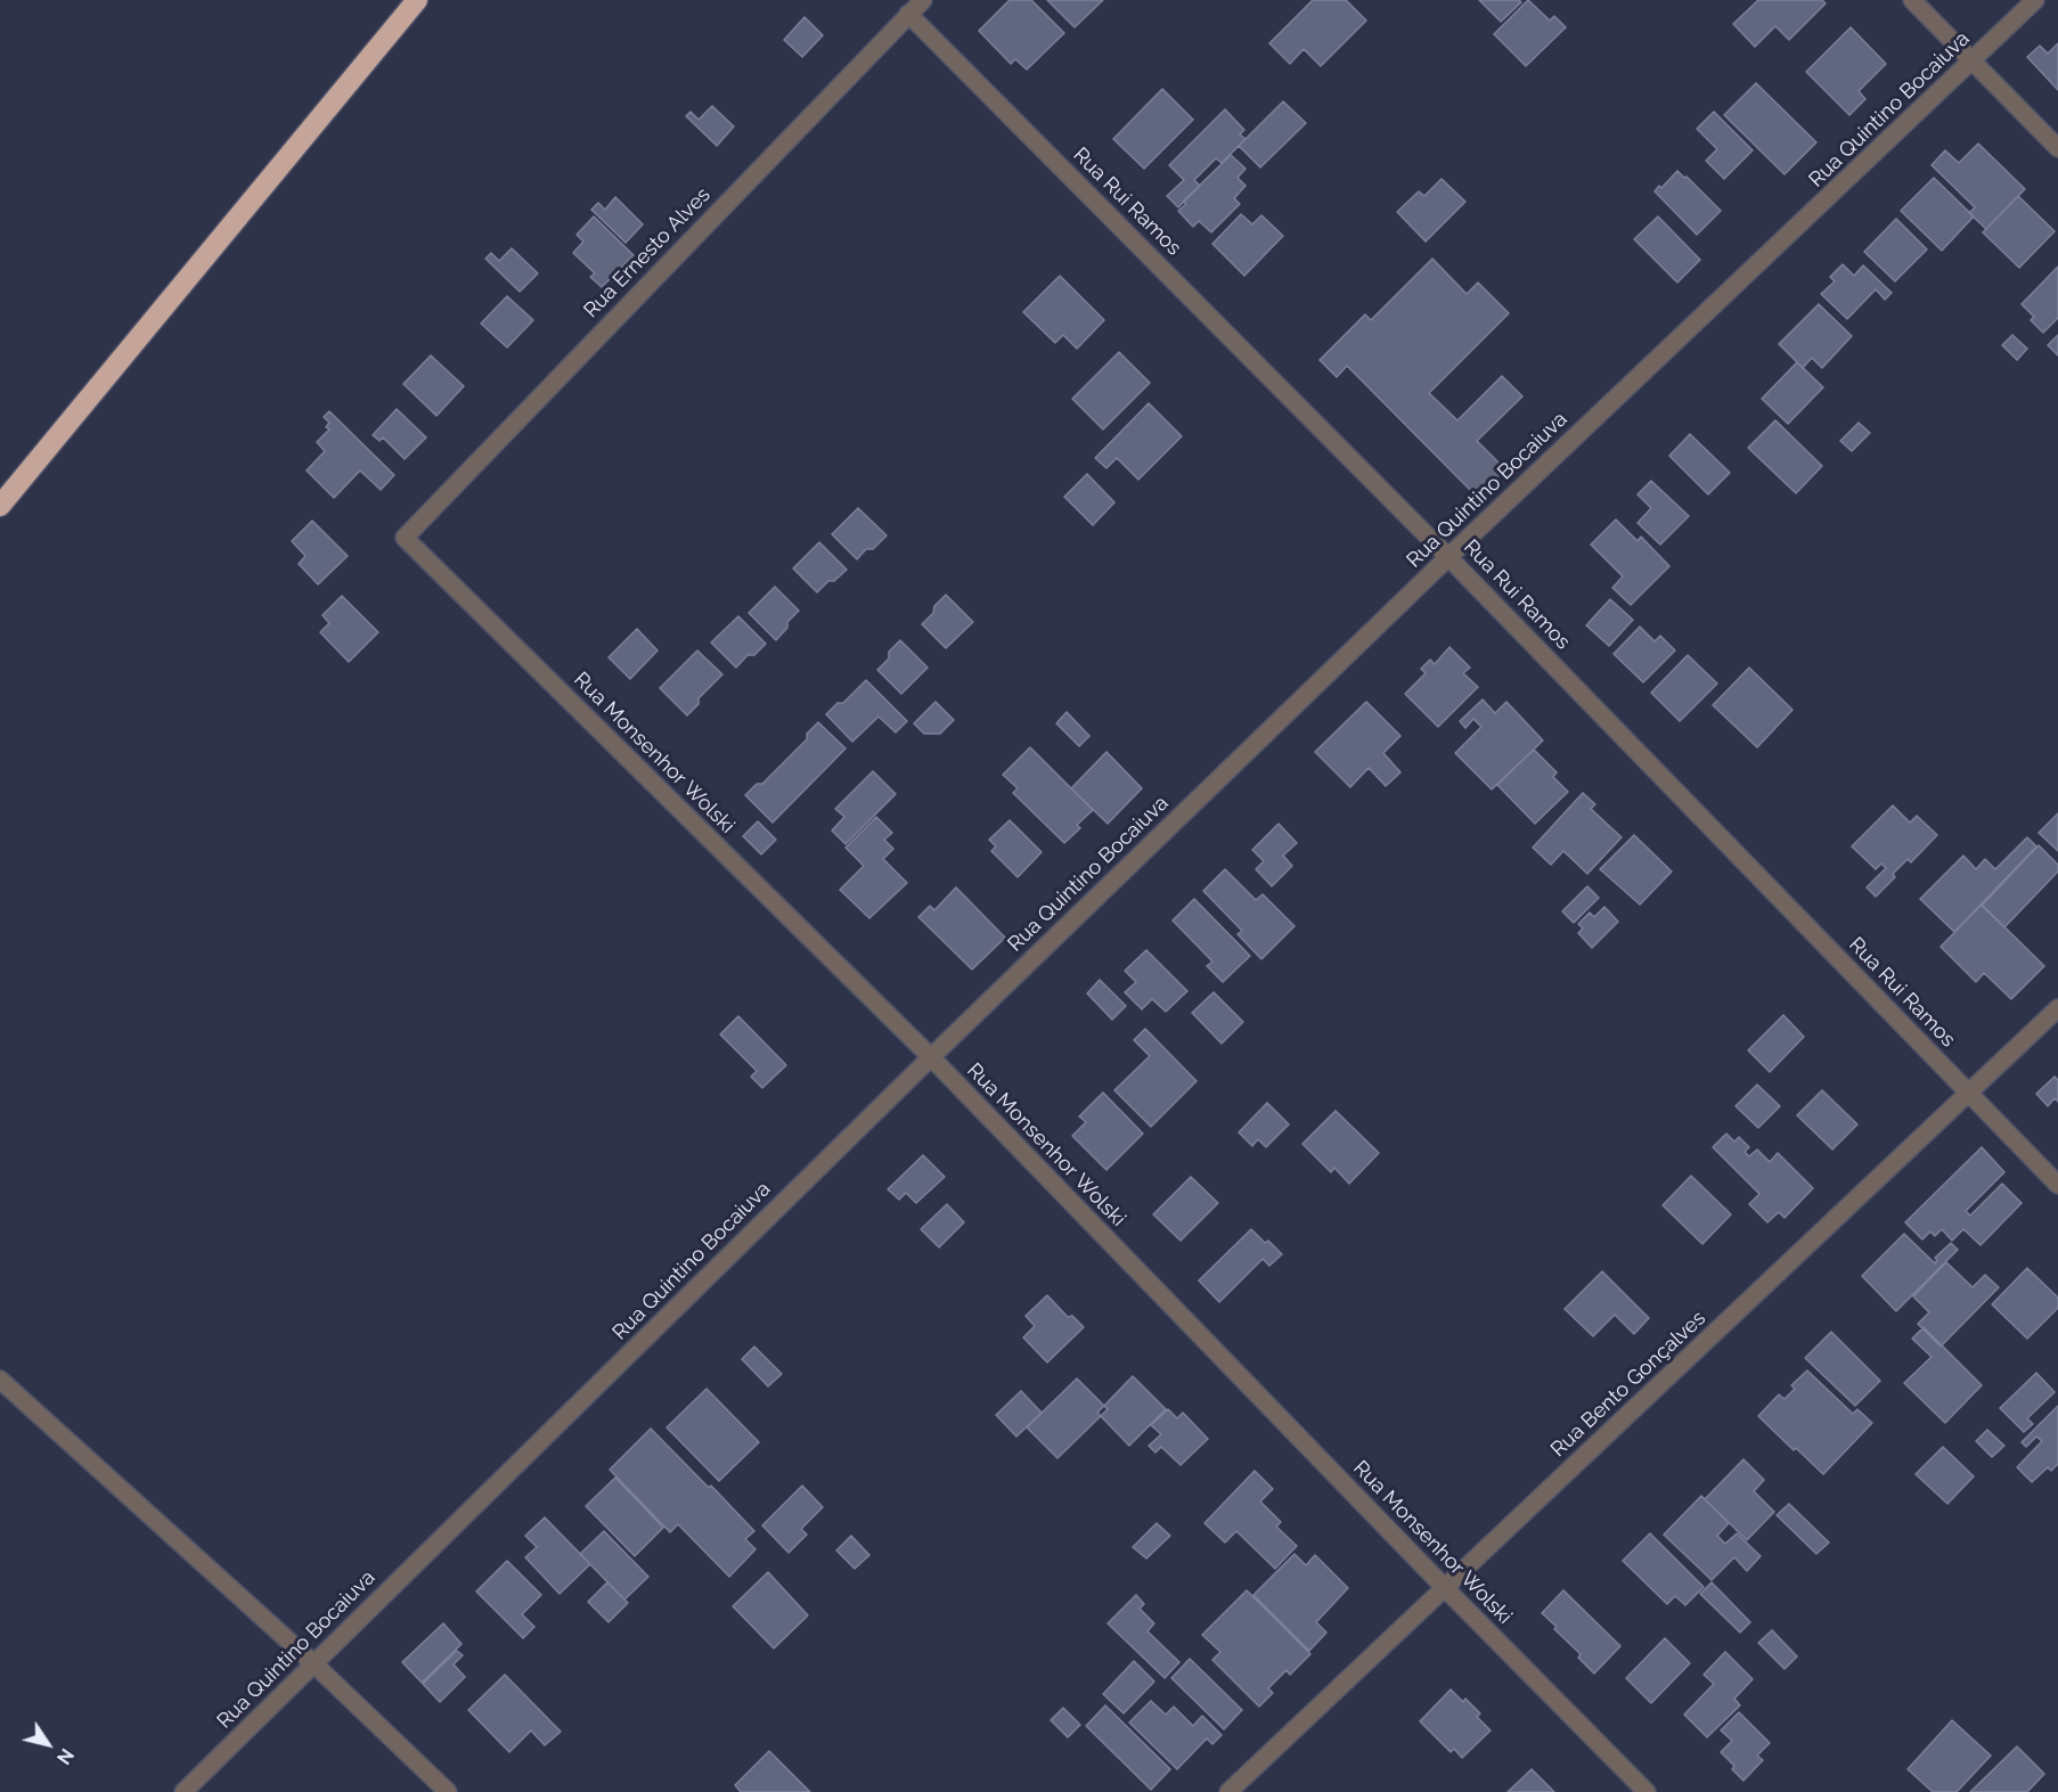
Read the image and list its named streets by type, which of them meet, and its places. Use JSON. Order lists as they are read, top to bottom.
{
  "streets": {
    "street": [
      "Rua Quintino Bocaiuva",
      "Rua Rui Ramos",
      "Rua Ernesto Alves",
      "Rua Monsenhor Wolski",
      "Rua Bento Gonçalves"
    ]
  },
  "crossings": [
    ["Rua Quintino Bocaiuva", "Rua Rui Ramos"],
    ["Rua Quintino Bocaiuva", "Rua Monsenhor Wolski"],
    ["Rua Rui Ramos", "Rua Ernesto Alves"],
    ["Rua Rui Ramos", "Rua Bento Gonçalves"],
    ["Rua Ernesto Alves", "Rua Monsenhor Wolski"],
    ["Rua Monsenhor Wolski", "Rua Bento Gonçalves"]
  ],
  "north": "bottom right"
}
